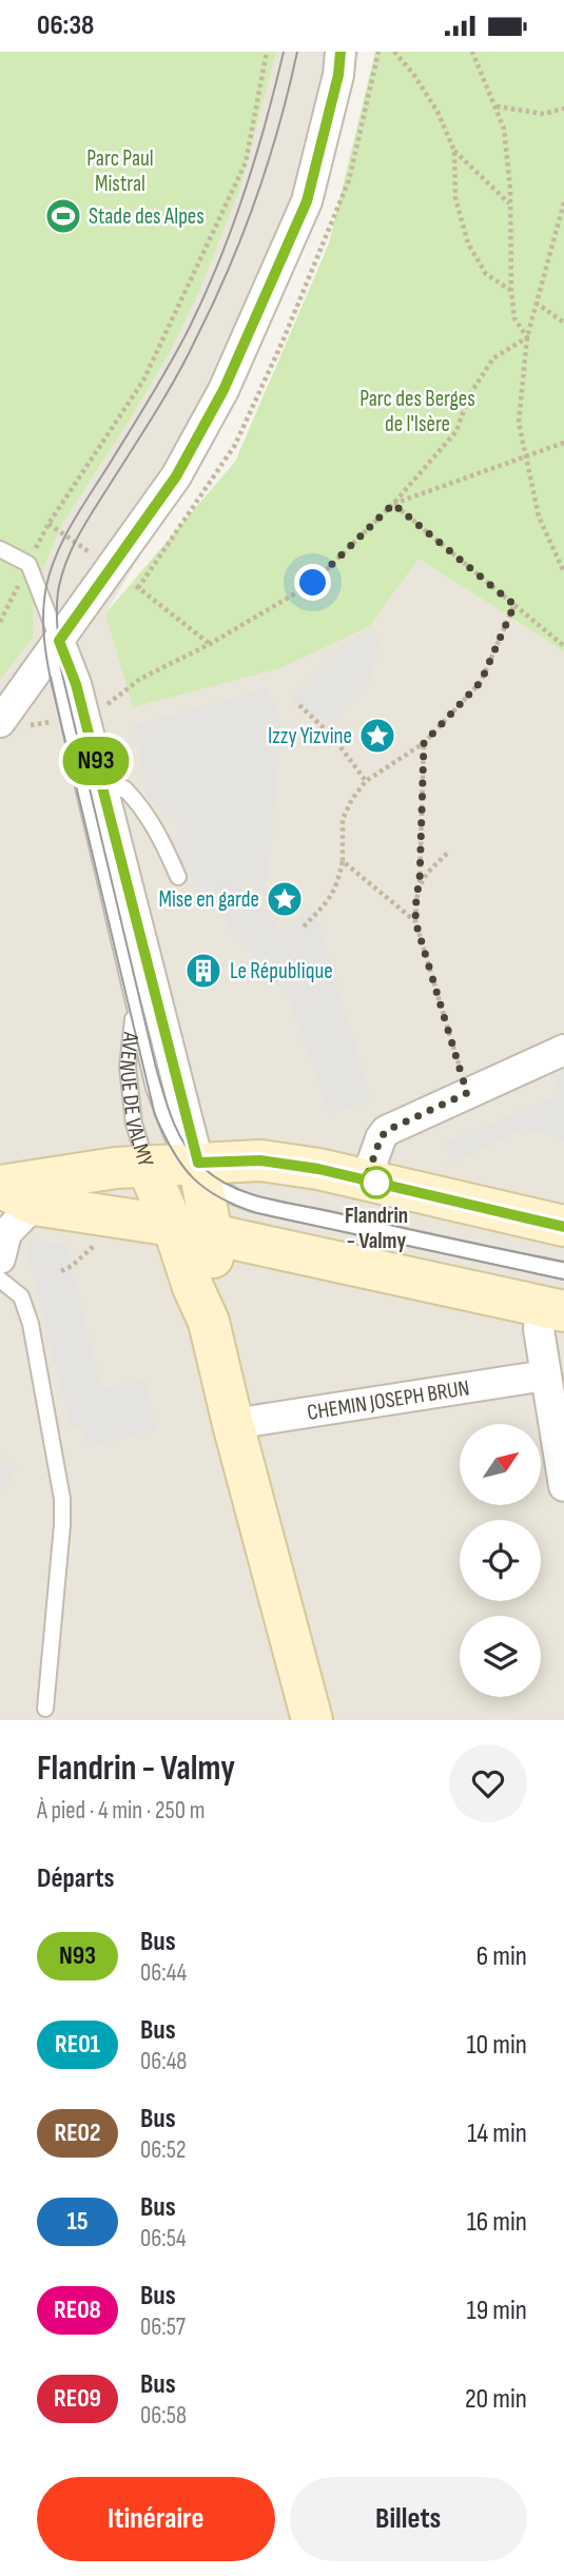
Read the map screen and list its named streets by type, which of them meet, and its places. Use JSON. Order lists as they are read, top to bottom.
{
  "streets": {
    "main road": ["AVENUE DE VALMY"],
    "street": ["CHEMIN JOSEPH BRUN"]
  },
  "crossings": [
    ["AVENUE DE VALMY", "CHEMIN JOSEPH BRUN"]
  ],
  "parks": ["Parc Paul Mistral", "Parc des Berges de l'Isère"],
  "places": {
    "sports": ["Stade des Alpes"],
    "place": ["Izzy Yizvine", "Mise en garde"],
    "building": ["Le République"],
    "other": ["Flandrin - Valmy"]
  },
  "lines": ["bus line N93"],
  "north": "top right",
  "page": {
    "status": "06:38",
    "on_map": "N93",
    "heading": [
      ["Flandrin - Valmy", "À pied · 4 min · 250 m"],
      "Départs"
    ],
    "list": [
      {
        "mark": "N93",
        "name": "Bus",
        "note": "06:44",
        "value": "6 min"
      },
      {
        "mark": "RE01",
        "name": "Bus",
        "note": "06:48",
        "value": "10 min"
      },
      {
        "mark": "RE02",
        "name": "Bus",
        "note": "06:52",
        "value": "14 min"
      },
      {
        "mark": "15",
        "name": "Bus",
        "note": "06:54",
        "value": "16 min"
      },
      {
        "mark": "RE08",
        "name": "Bus",
        "note": "06:57",
        "value": "19 min"
      },
      {
        "mark": "RE09",
        "name": "Bus",
        "note": "06:58",
        "value": "20 min"
      }
    ],
    "buttons": ["Itinéraire", "Billets"]
  }
}
